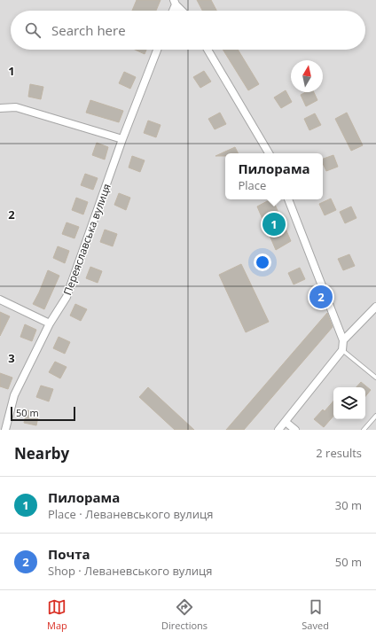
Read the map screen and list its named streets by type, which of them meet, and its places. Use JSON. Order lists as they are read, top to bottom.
{
  "streets": {
    "street": ["Переяславська вулиця"]
  },
  "scale_bar": "50 m",
  "north": "top",
  "page": {
    "search": "Search here",
    "popup": ["Пилорама", "Place"],
    "pins": ["1", "2"],
    "scale": "50 m",
    "heading": ["Nearby", "2 results"],
    "list": [
      {
        "mark": "1",
        "name": "Пилорама",
        "note": "Place · Леваневського вулиця",
        "value": "30 m"
      },
      {
        "mark": "2",
        "name": "Почта",
        "note": "Shop · Леваневського вулиця",
        "value": "50 m"
      }
    ],
    "nav": ["Map", "Directions", "Saved"]
  },
  "grid": {
    "rows": ["1", "2", "3"]
  }
}
